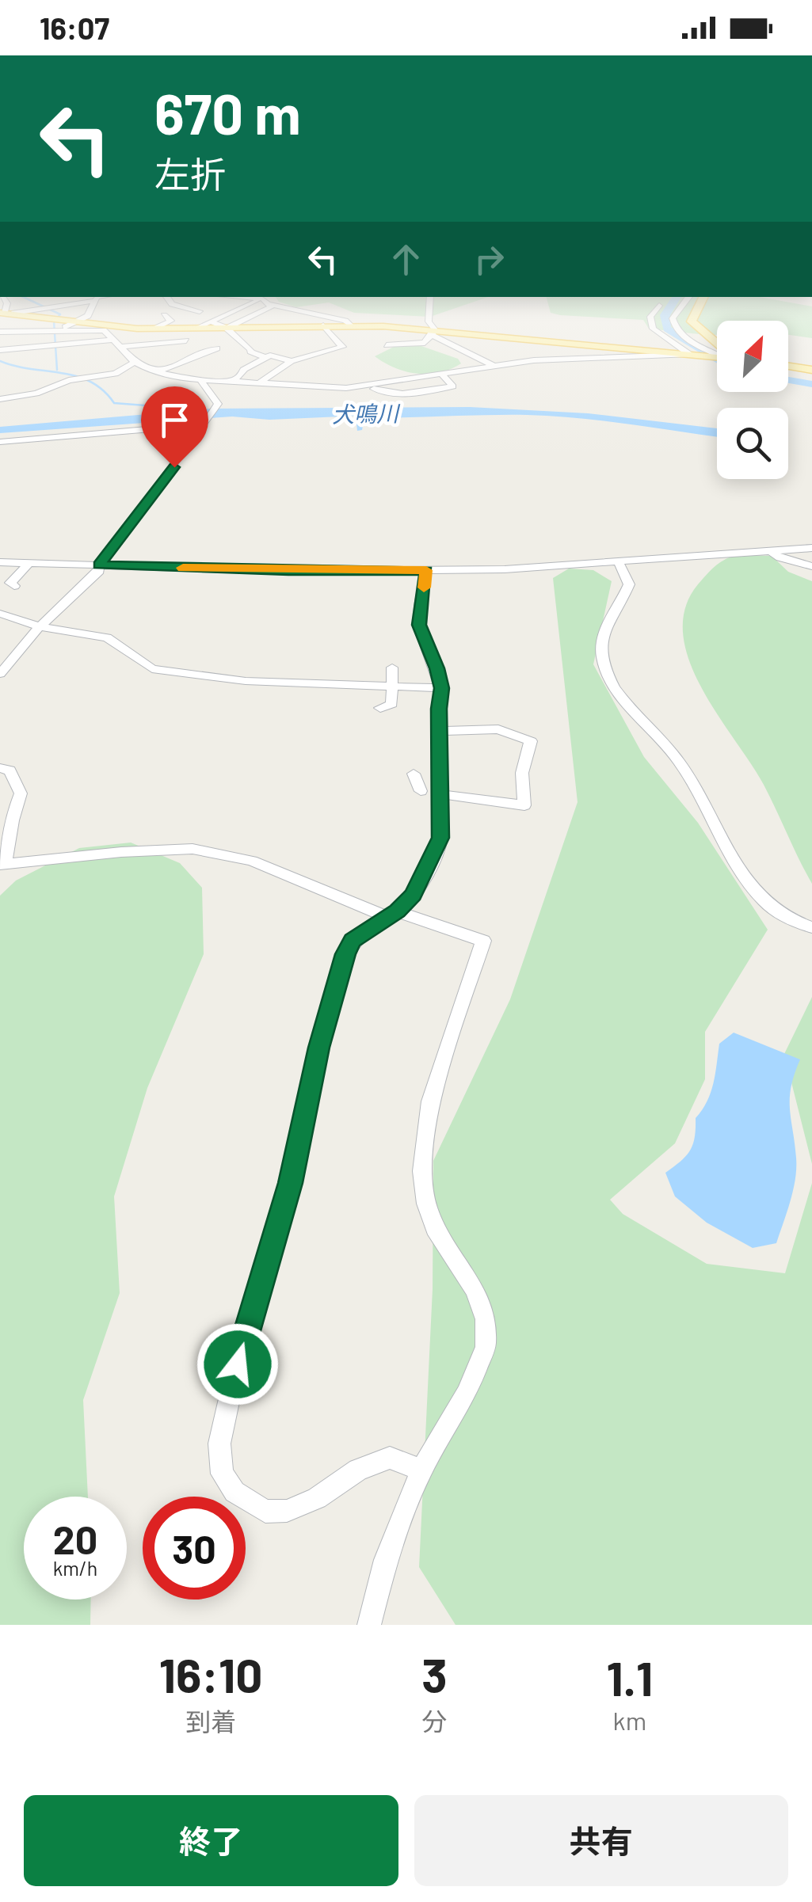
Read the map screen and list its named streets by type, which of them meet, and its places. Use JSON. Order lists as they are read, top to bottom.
{
  "water": ["犬鳴川"],
  "north": "top right",
  "page": {
    "status": "16:07",
    "turn": ["670 m", "左折"],
    "speed": "20 km/h",
    "limit": "30",
    "eta": [
      "16:10",
      "到着",
      "3",
      "分",
      "1.1",
      "km"
    ],
    "buttons": ["終了", "共有"]
  }
}
